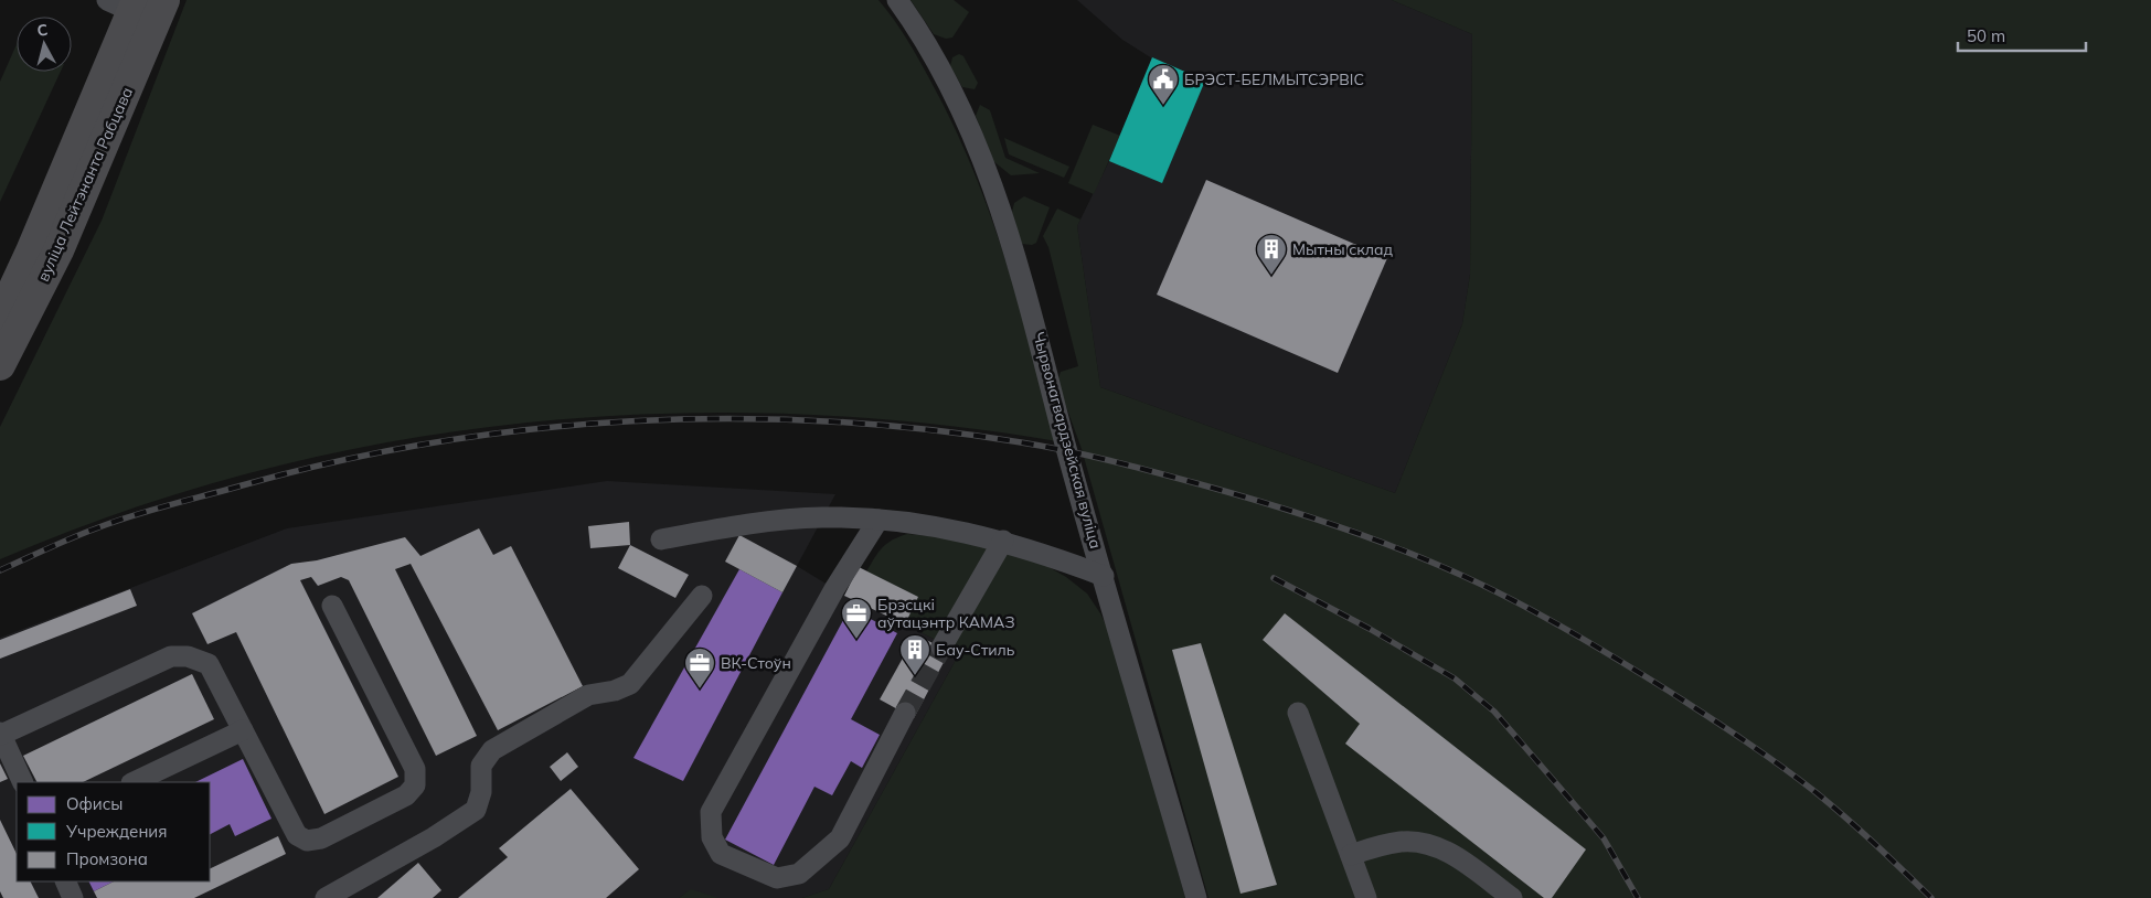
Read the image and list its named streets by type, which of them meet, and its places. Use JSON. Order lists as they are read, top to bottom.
{
  "streets": {
    "highway": ["вуліца Лейтэнанта Рабцава"],
    "street": ["Чырвонагвардзейская вуліца"]
  },
  "places": {
    "public building": ["БРЭСТ-БЕЛМЫТСЭРВІС"],
    "building": ["Мытны склад", "Бау-Стиль"],
    "office": ["Брэсцкі аўтацэнтр КАМАЗ", "ВК-Стоўн"]
  },
  "legend": ["Офисы", "Учреждения", "Промзона"],
  "scale_bar": "50 m",
  "north": "top"
}
